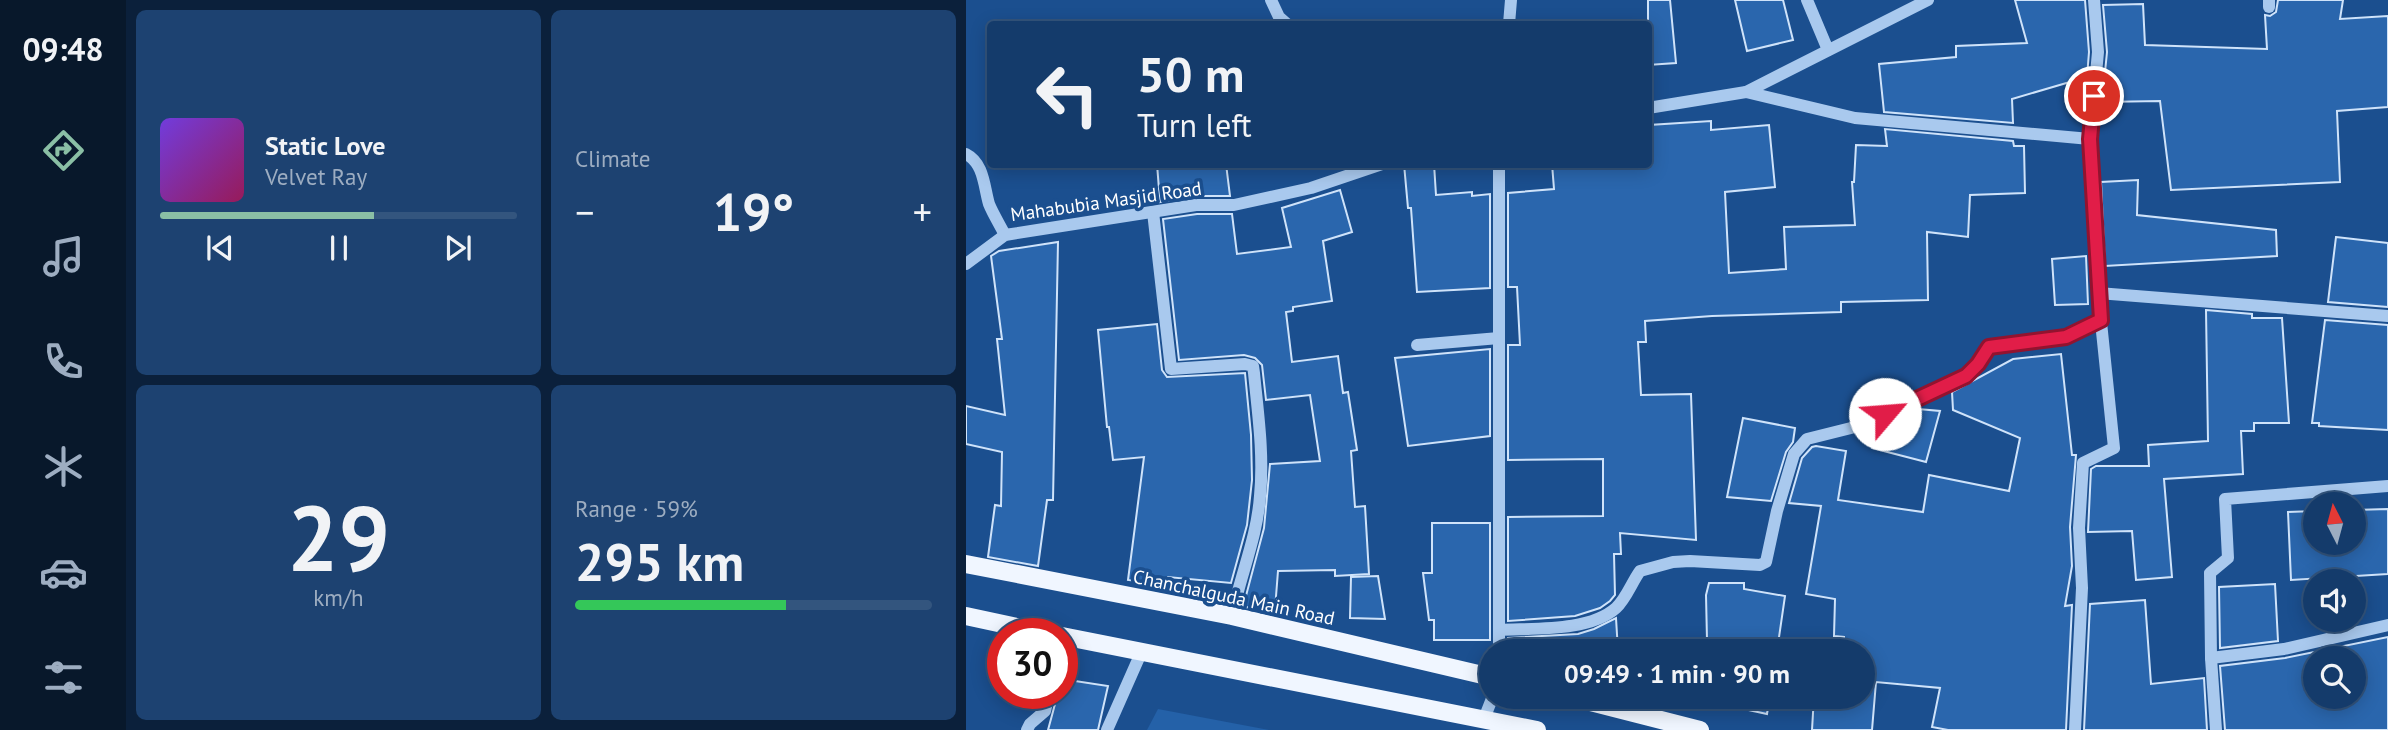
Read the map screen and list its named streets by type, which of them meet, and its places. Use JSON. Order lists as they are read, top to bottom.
{
  "streets": {
    "main road": ["Chanchalguda Main Road"],
    "street": ["Mahabubia Masjid Road"]
  },
  "north": "top",
  "page": {
    "tabs": "09:48",
    "tile": [
      "Climate",
      ["29", "km/h"],
      ["Range · 59%", "295 km"]
    ],
    "turn": ["50 m", "Turn left"],
    "song": ["Static Love", "Velvet Ray"],
    "heat": ["−", "19°", "+"],
    "limit": "30",
    "trip": "09:49 · 1 min · 90 m"
  }
}
